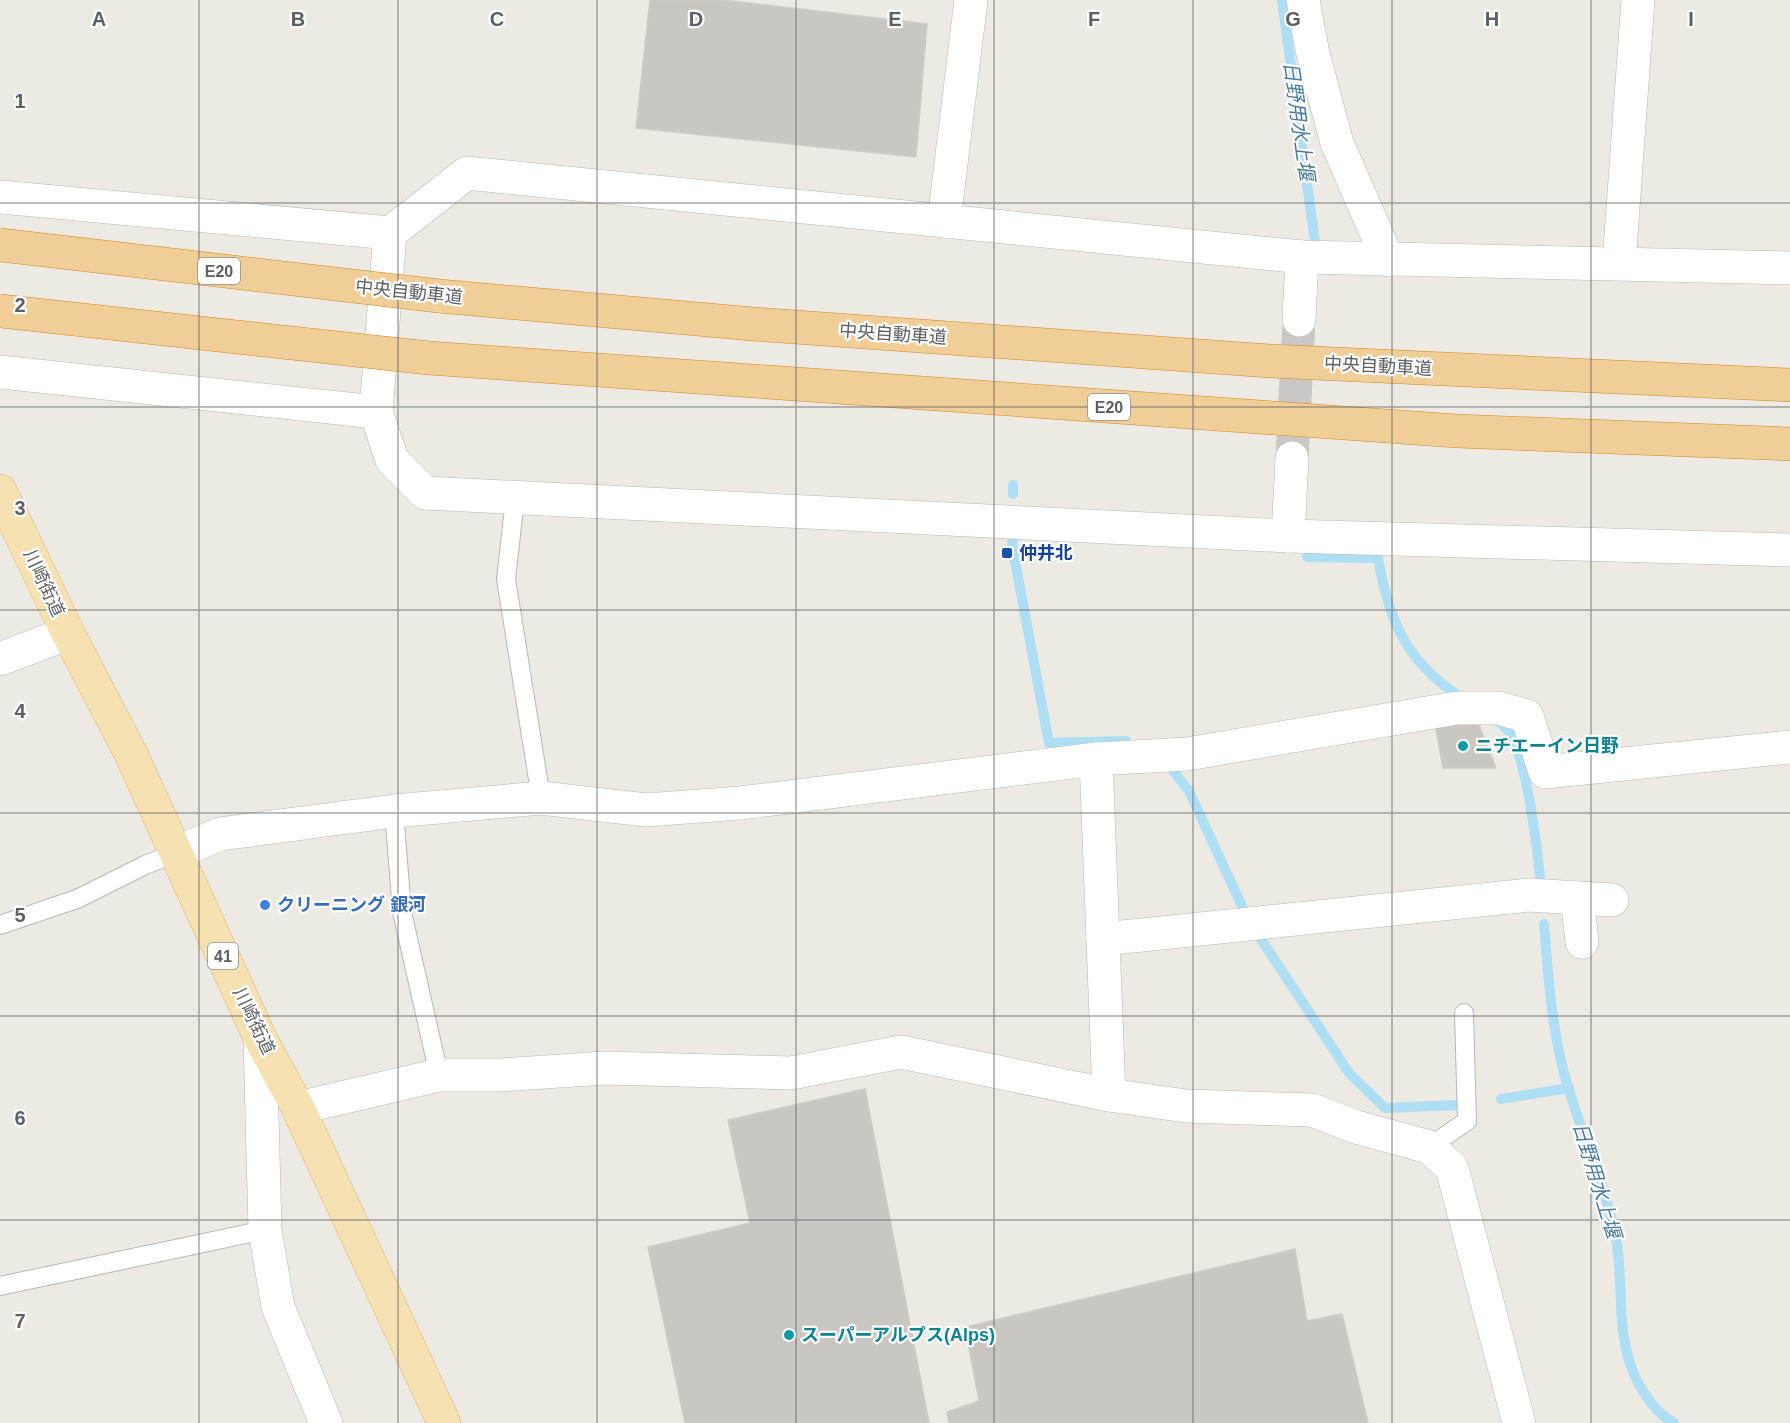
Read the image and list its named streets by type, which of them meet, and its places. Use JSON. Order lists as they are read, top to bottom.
{
  "streets": {
    "highway": ["E20", "中央自動車道"],
    "main road": ["川崎街道", "41"]
  },
  "water": ["日野用水上堰"],
  "places": {
    "transit": ["仲井北"],
    "other": ["ニチエーイン日野", "クリーニング 銀河", "スーパーアルプス(Alps)"]
  },
  "grid": {
    "columns": [
      "A",
      "B",
      "C",
      "D",
      "E",
      "F",
      "G",
      "H",
      "I"
    ],
    "rows": [
      "1",
      "2",
      "3",
      "4",
      "5",
      "6",
      "7"
    ]
  }
}
